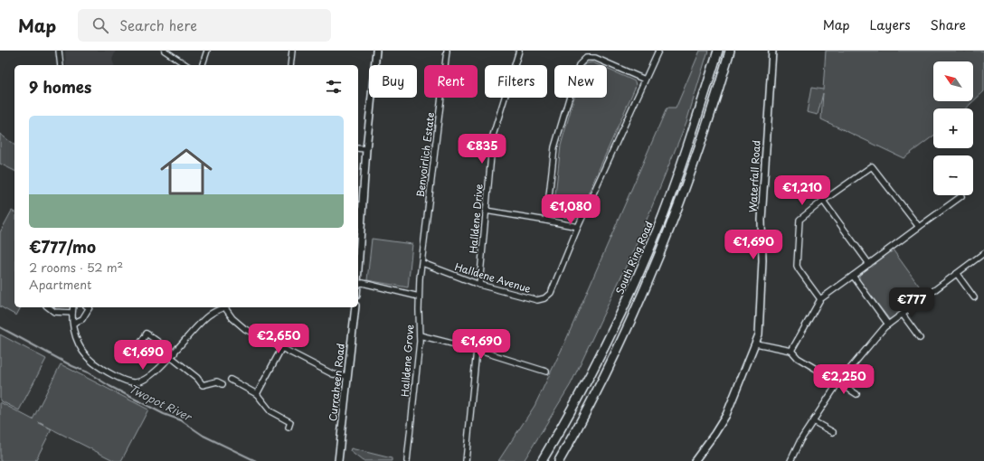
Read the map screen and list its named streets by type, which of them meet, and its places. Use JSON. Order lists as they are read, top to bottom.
{
  "streets": {
    "highway": ["South Ring Road"],
    "street": [
      "Benvoirlich Estate",
      "Waterfall Road",
      "Halldene Drive",
      "Halldene Avenue",
      "Halldene Grove",
      "Curraheen Road"
    ]
  },
  "crossings": [
    ["Benvoirlich Estate", "Halldene Grove"],
    ["Halldene Drive", "Halldene Avenue"],
    ["Halldene Avenue", "Halldene Grove"]
  ],
  "water": ["Twopot River"],
  "north": "top left",
  "page": {
    "header": "Map",
    "search": "Search here",
    "nav": ["Map", "Layers", "Share"],
    "map_buttons": ["+", "−"],
    "chip": [
      "Buy",
      "Rent",
      "Filters",
      "New"
    ],
    "heading": "9 homes",
    "list": [
      {
        "name": "€777/mo",
        "note": "2 rooms · 52 m² · Apartment"
      }
    ],
    "price": [
      "€835",
      "€1,210",
      "€1,080",
      "€1,690",
      "€777",
      "€2,650",
      "€1,690",
      "€1,690",
      "€2,250"
    ]
  }
}
